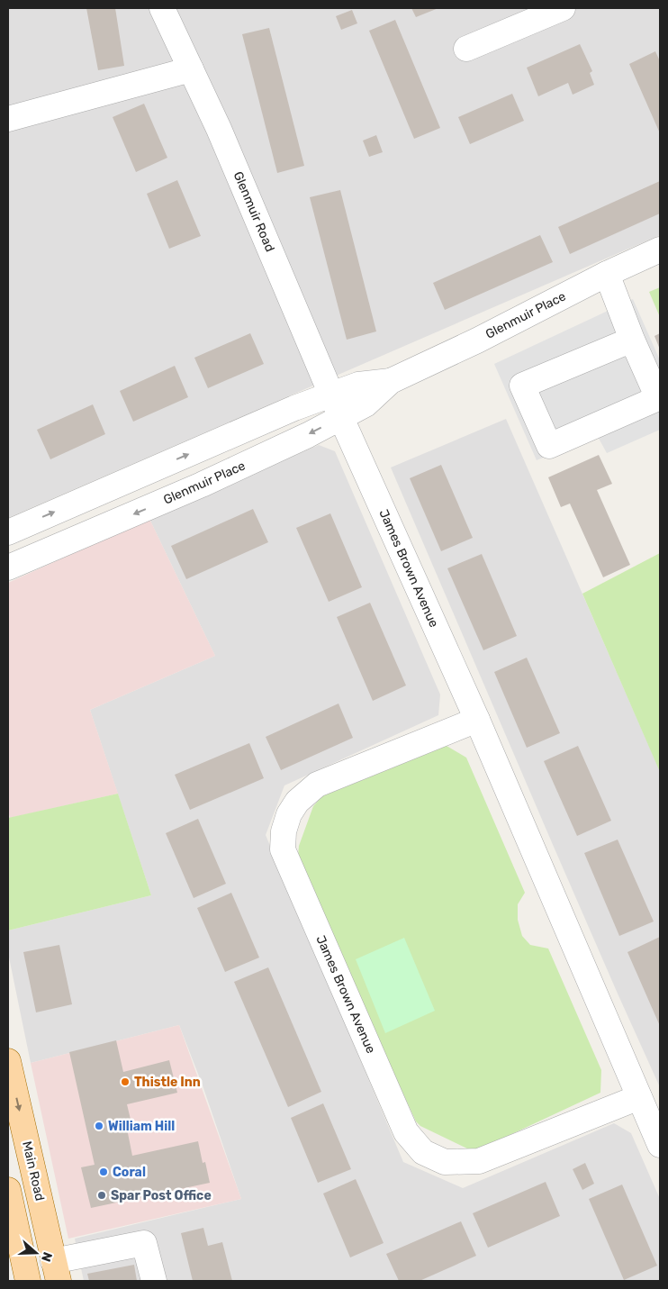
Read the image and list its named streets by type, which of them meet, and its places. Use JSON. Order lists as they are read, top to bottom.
{
  "streets": {
    "main road": ["Main Road"],
    "street": ["Glenmuir Road", "Glenmuir Place", "James Brown Avenue"]
  },
  "crossings": [
    ["Glenmuir Road", "Glenmuir Place"],
    ["Glenmuir Road", "James Brown Avenue"],
    ["Glenmuir Place", "James Brown Avenue"]
  ],
  "places": [
    "Thistle Inn",
    "William Hill",
    "Coral",
    "Spar Post Office"
  ],
  "north": "right"
}
